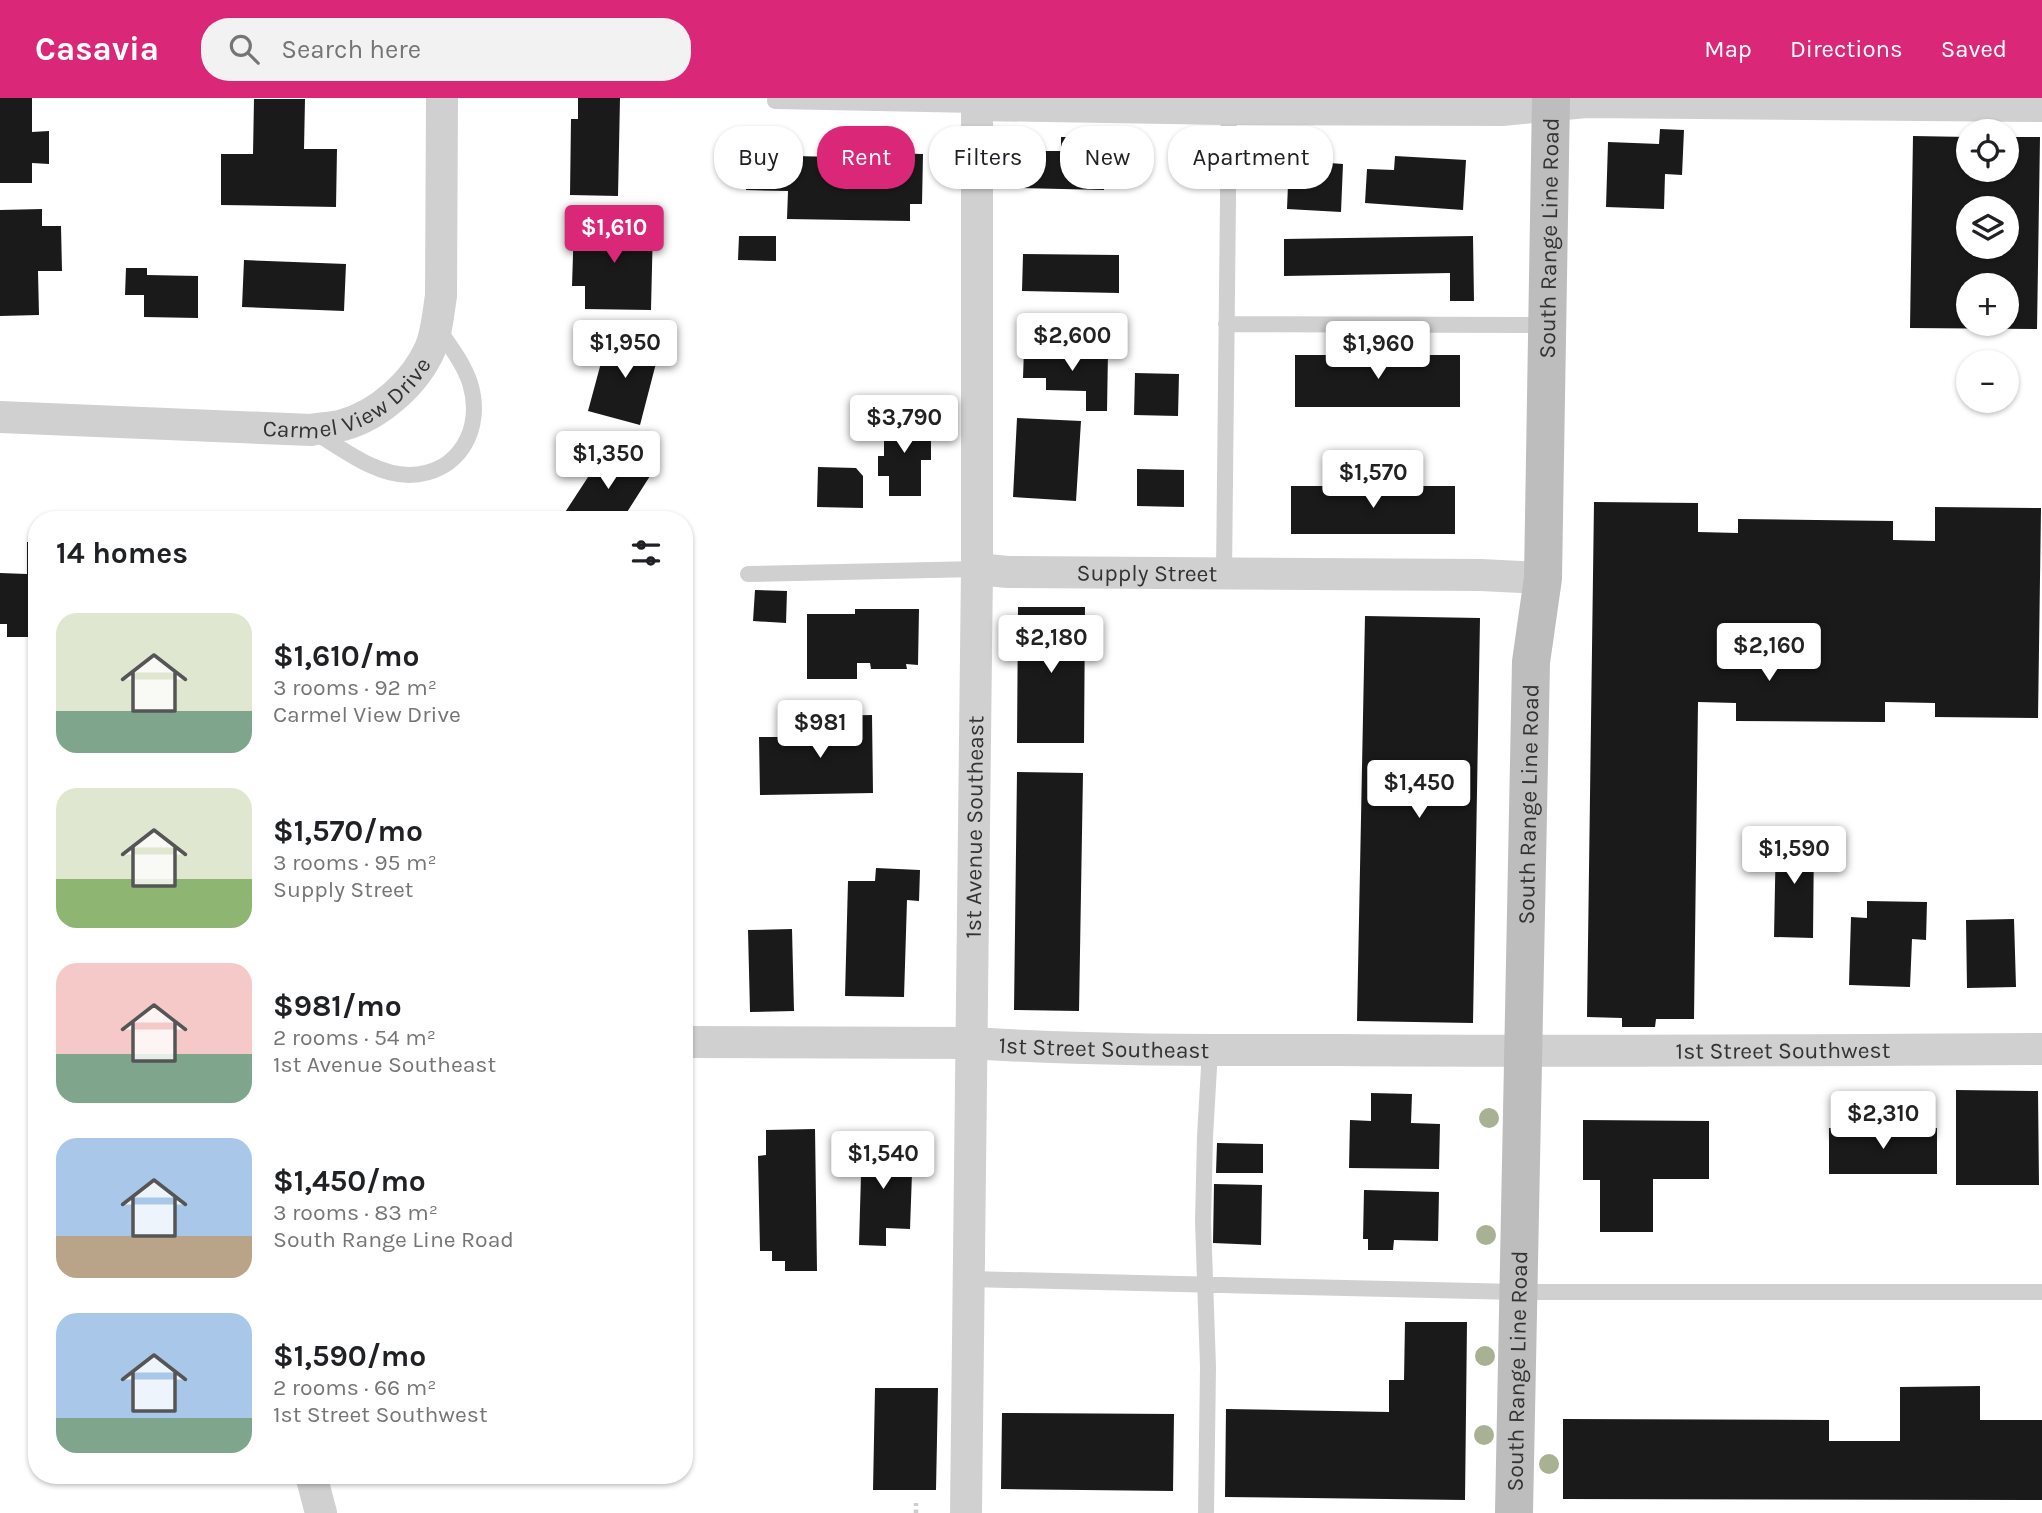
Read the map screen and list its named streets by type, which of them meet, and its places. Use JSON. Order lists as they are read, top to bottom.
{
  "streets": {
    "main road": ["South Range Line Road"],
    "street": [
      "Carmel View Drive",
      "Supply Street",
      "1st Avenue Southeast",
      "1st Street Southeast",
      "1st Street Southwest"
    ]
  },
  "crossings": [
    ["South Range Line Road", "Supply Street"],
    ["South Range Line Road", "1st Street Southeast"],
    ["South Range Line Road", "1st Street Southwest"],
    ["Supply Street", "1st Avenue Southeast"],
    ["1st Avenue Southeast", "1st Street Southeast"],
    ["1st Street Southeast", "1st Street Southwest"]
  ],
  "page": {
    "header": "Casavia",
    "search": "Search here",
    "nav": ["Map", "Directions", "Saved"],
    "map_buttons": ["+", "−"],
    "chip": [
      "Buy",
      "Rent",
      "Filters",
      "New",
      "Apartment"
    ],
    "price": [
      "$1,610",
      "$2,600",
      "$1,950",
      "$1,960",
      "$3,790",
      "$1,350",
      "$1,570",
      "$2,180",
      "$2,160",
      "$981",
      "$1,450",
      "$1,590",
      "$2,310",
      "$1,540"
    ],
    "heading": "14 homes",
    "list": [
      {
        "name": "$1,610/mo",
        "note": "3 rooms · 92 m² · Carmel View Drive"
      },
      {
        "name": "$1,570/mo",
        "note": "3 rooms · 95 m² · Supply Street"
      },
      {
        "name": "$981/mo",
        "note": "2 rooms · 54 m² · 1st Avenue Southeast"
      },
      {
        "name": "$1,450/mo",
        "note": "3 rooms · 83 m² · South Range Line Road"
      },
      {
        "name": "$1,590/mo",
        "note": "2 rooms · 66 m² · 1st Street Southwest"
      }
    ]
  }
}
